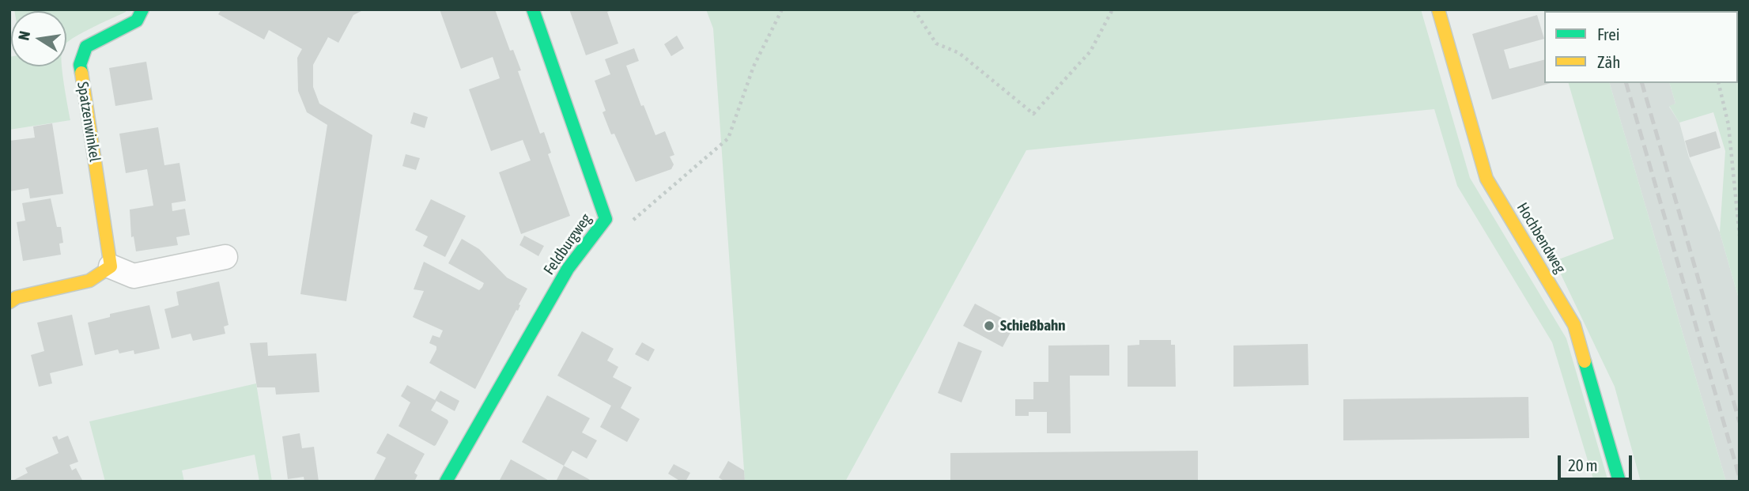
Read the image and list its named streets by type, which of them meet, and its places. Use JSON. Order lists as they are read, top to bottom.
{
  "streets": {
    "street": ["Spatzenwinkel", "Hochbendweg", "Feldburgweg"]
  },
  "places": ["Schießbahn"],
  "legend": ["Frei", "Zäh"],
  "scale_bar": "20 m",
  "north": "left"
}
